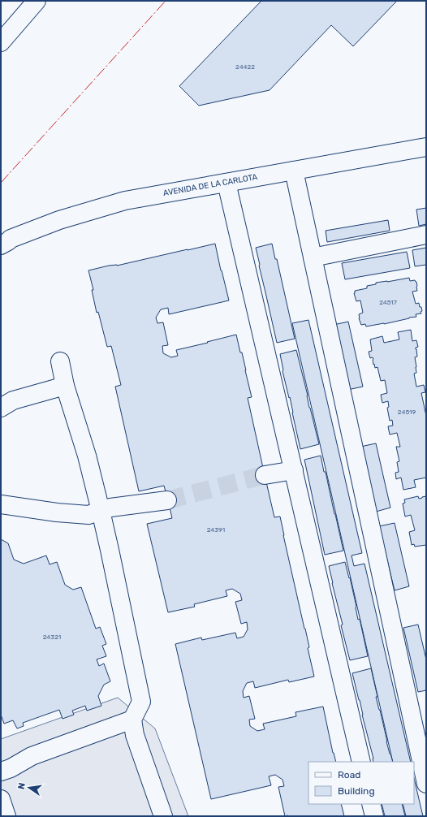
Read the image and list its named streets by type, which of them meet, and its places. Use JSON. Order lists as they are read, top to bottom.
{
  "streets": {
    "main road": ["AVENIDA DE LA CARLOTA"]
  },
  "house_numbers": [
    "24422",
    "24517",
    "24519",
    "24391",
    "24321"
  ],
  "legend": ["Road", "Building"],
  "north": "left"
}
